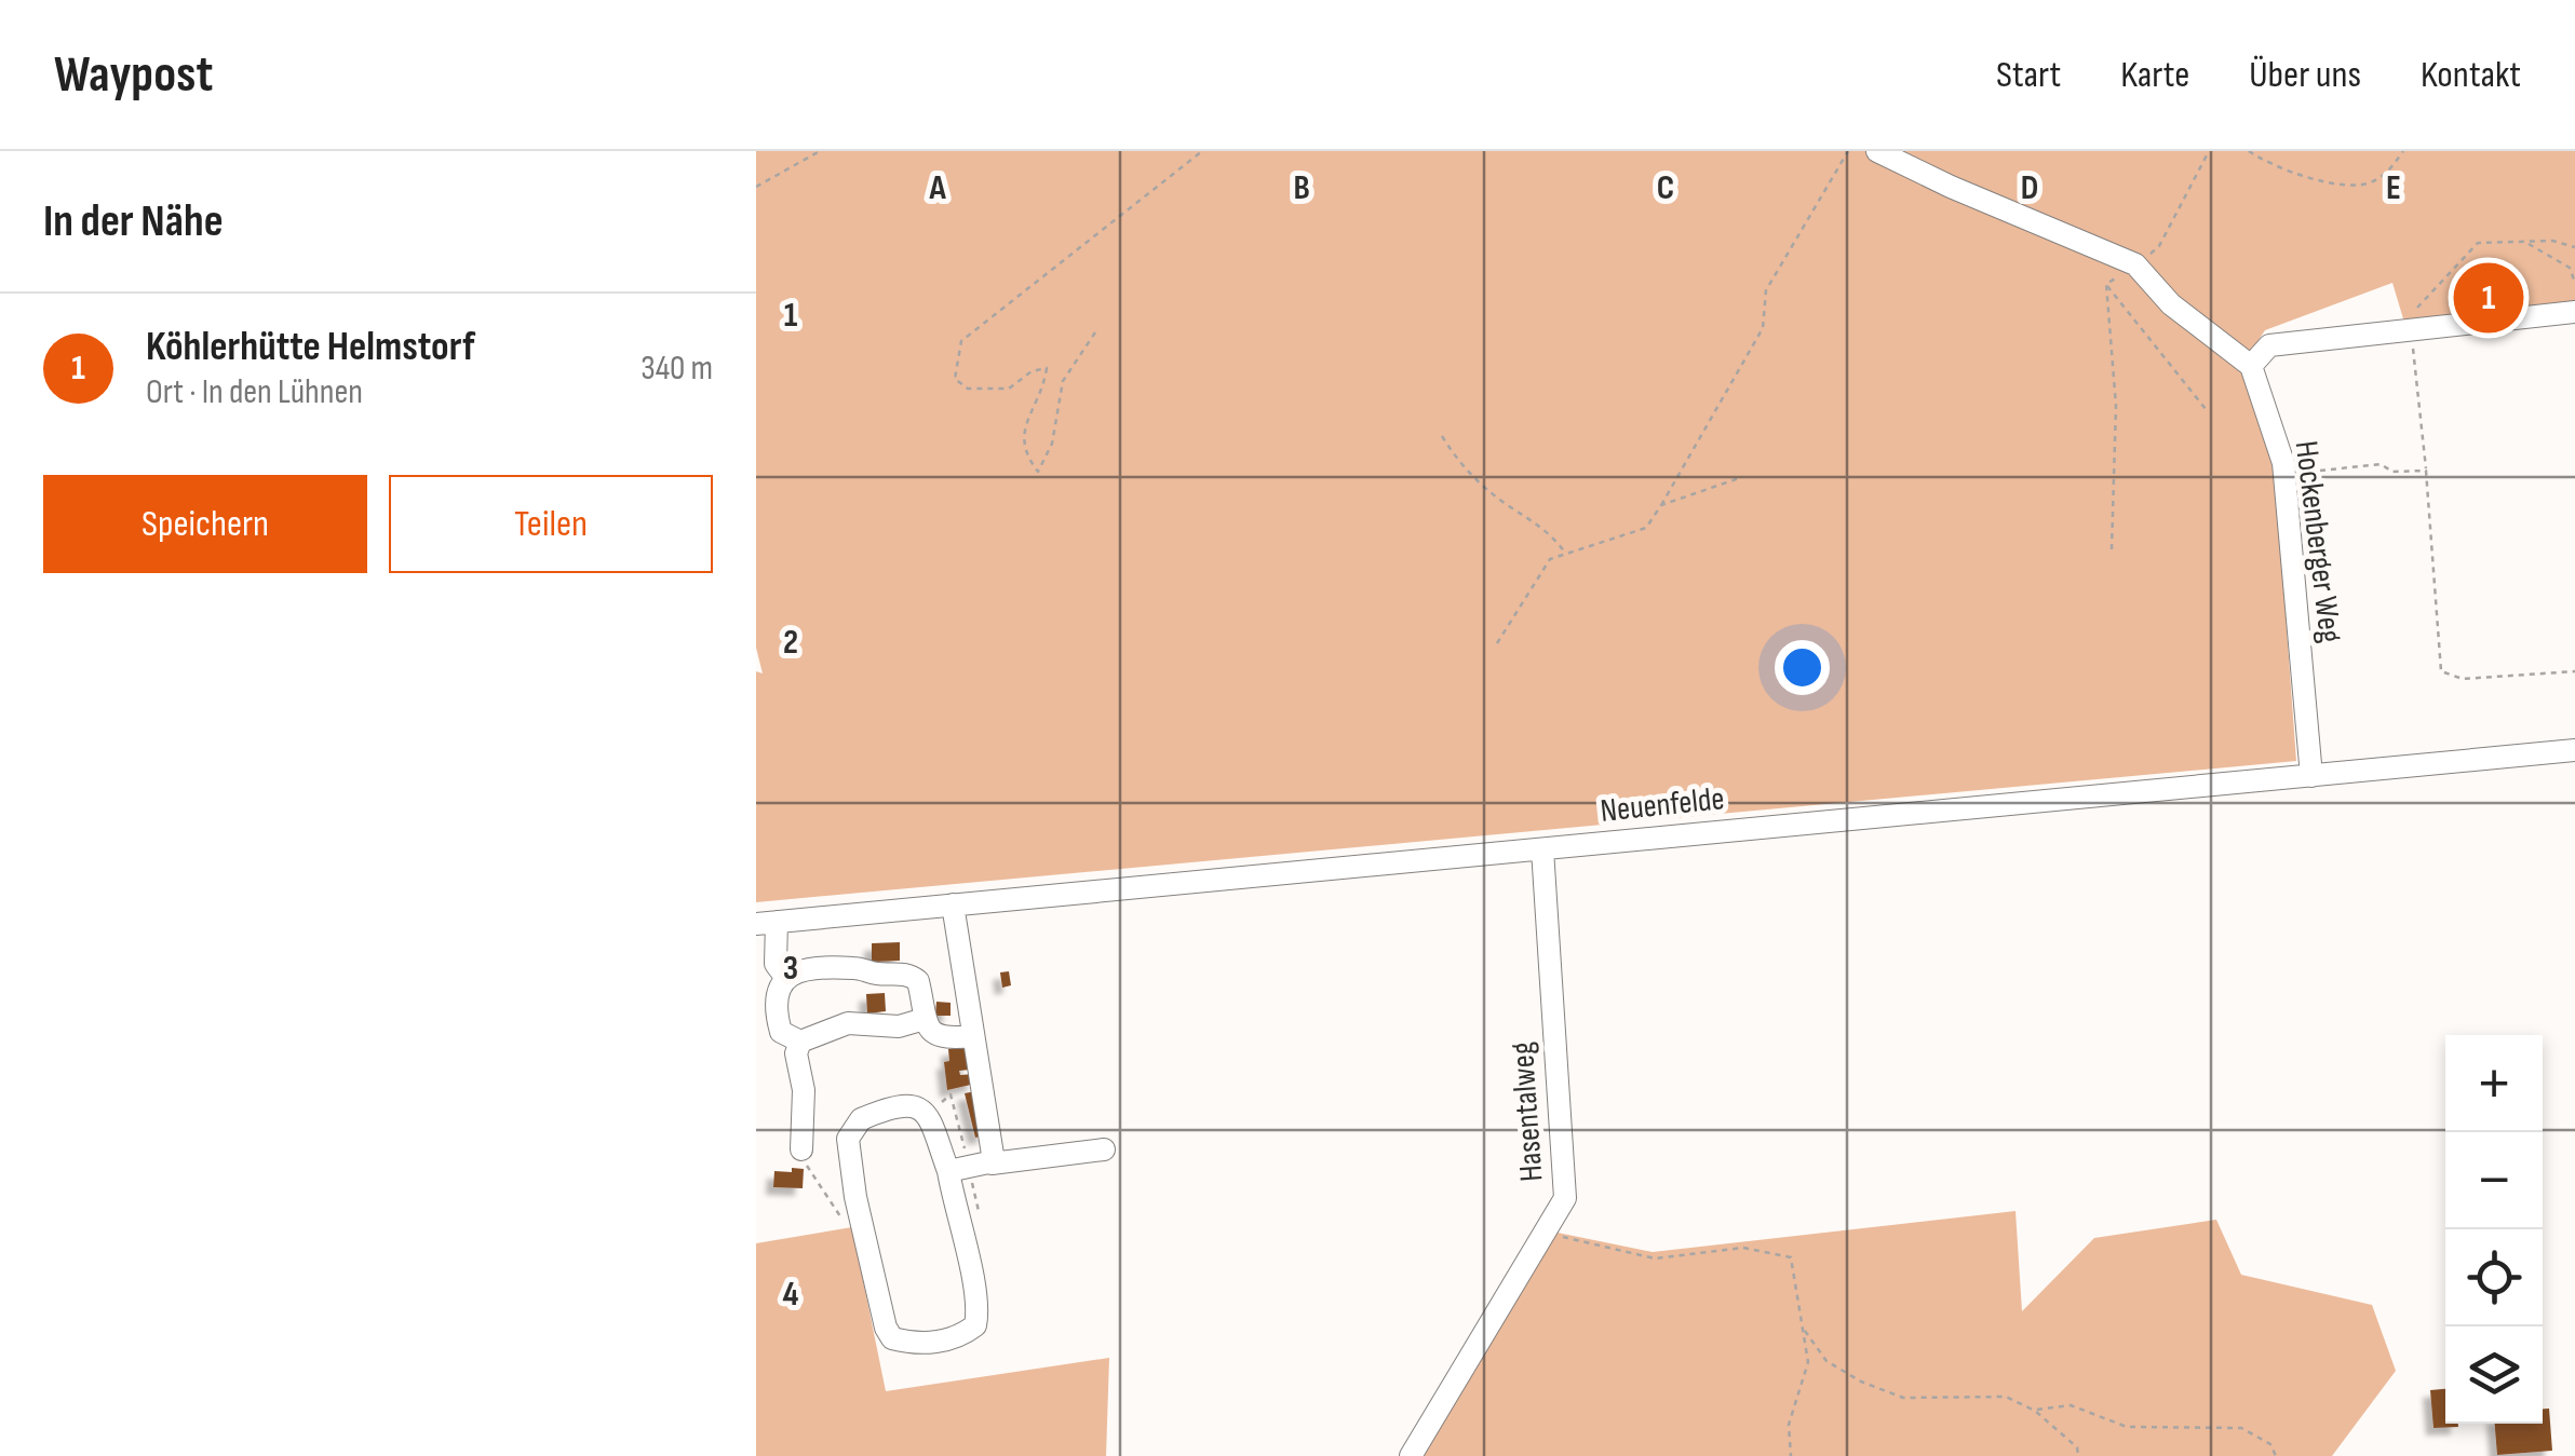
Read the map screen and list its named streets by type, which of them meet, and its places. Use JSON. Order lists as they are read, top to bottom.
{
  "streets": {
    "street": ["Hockenberger Weg", "Neuenfelde", "Hasentalweg"]
  },
  "crossings": [
    ["Hockenberger Weg", "Neuenfelde"],
    ["Neuenfelde", "Hasentalweg"]
  ],
  "page": {
    "header": "Waypost",
    "nav": [
      "Start",
      "Karte",
      "Über uns",
      "Kontakt"
    ],
    "heading": "In der Nähe",
    "pins": "1",
    "list": [
      {
        "mark": "1",
        "name": "Köhlerhütte Helmstorf",
        "note": "Ort · In den Lühnen",
        "value": "340 m"
      }
    ],
    "buttons": ["Speichern", "Teilen"],
    "map_buttons": ["+", "−"]
  },
  "grid": {
    "columns": [
      "A",
      "B",
      "C",
      "D",
      "E"
    ],
    "rows": [
      "1",
      "2",
      "3",
      "4"
    ]
  }
}
